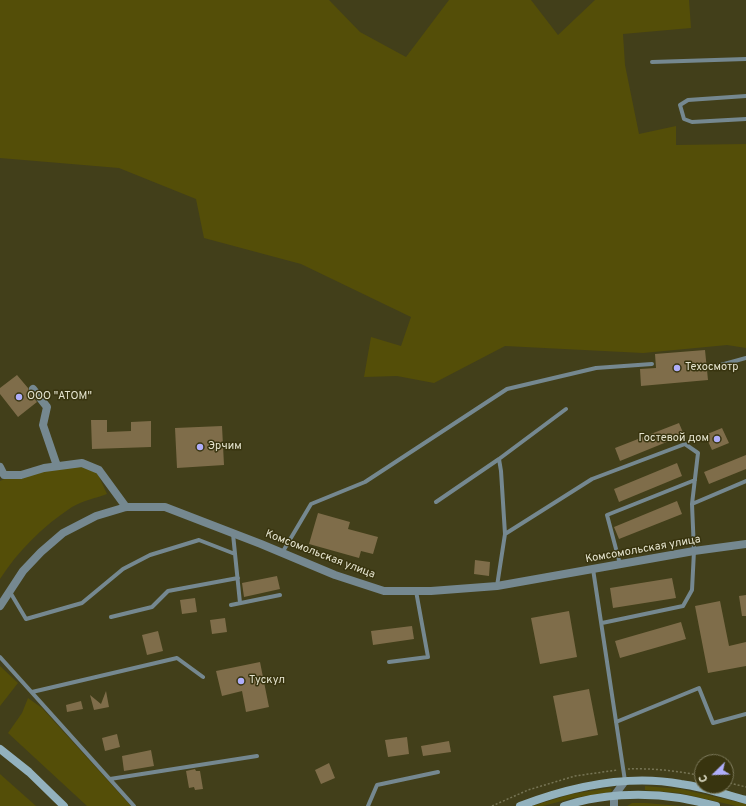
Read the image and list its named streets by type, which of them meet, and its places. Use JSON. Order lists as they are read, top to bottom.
{
  "streets": {
    "street": ["Комсомольская улица"]
  },
  "places": [
    "Техосмотр",
    "ООО \"АТОМ\"",
    "Гостевой дом",
    "Эрчим",
    "Тускул"
  ],
  "north": "bottom left"
}
